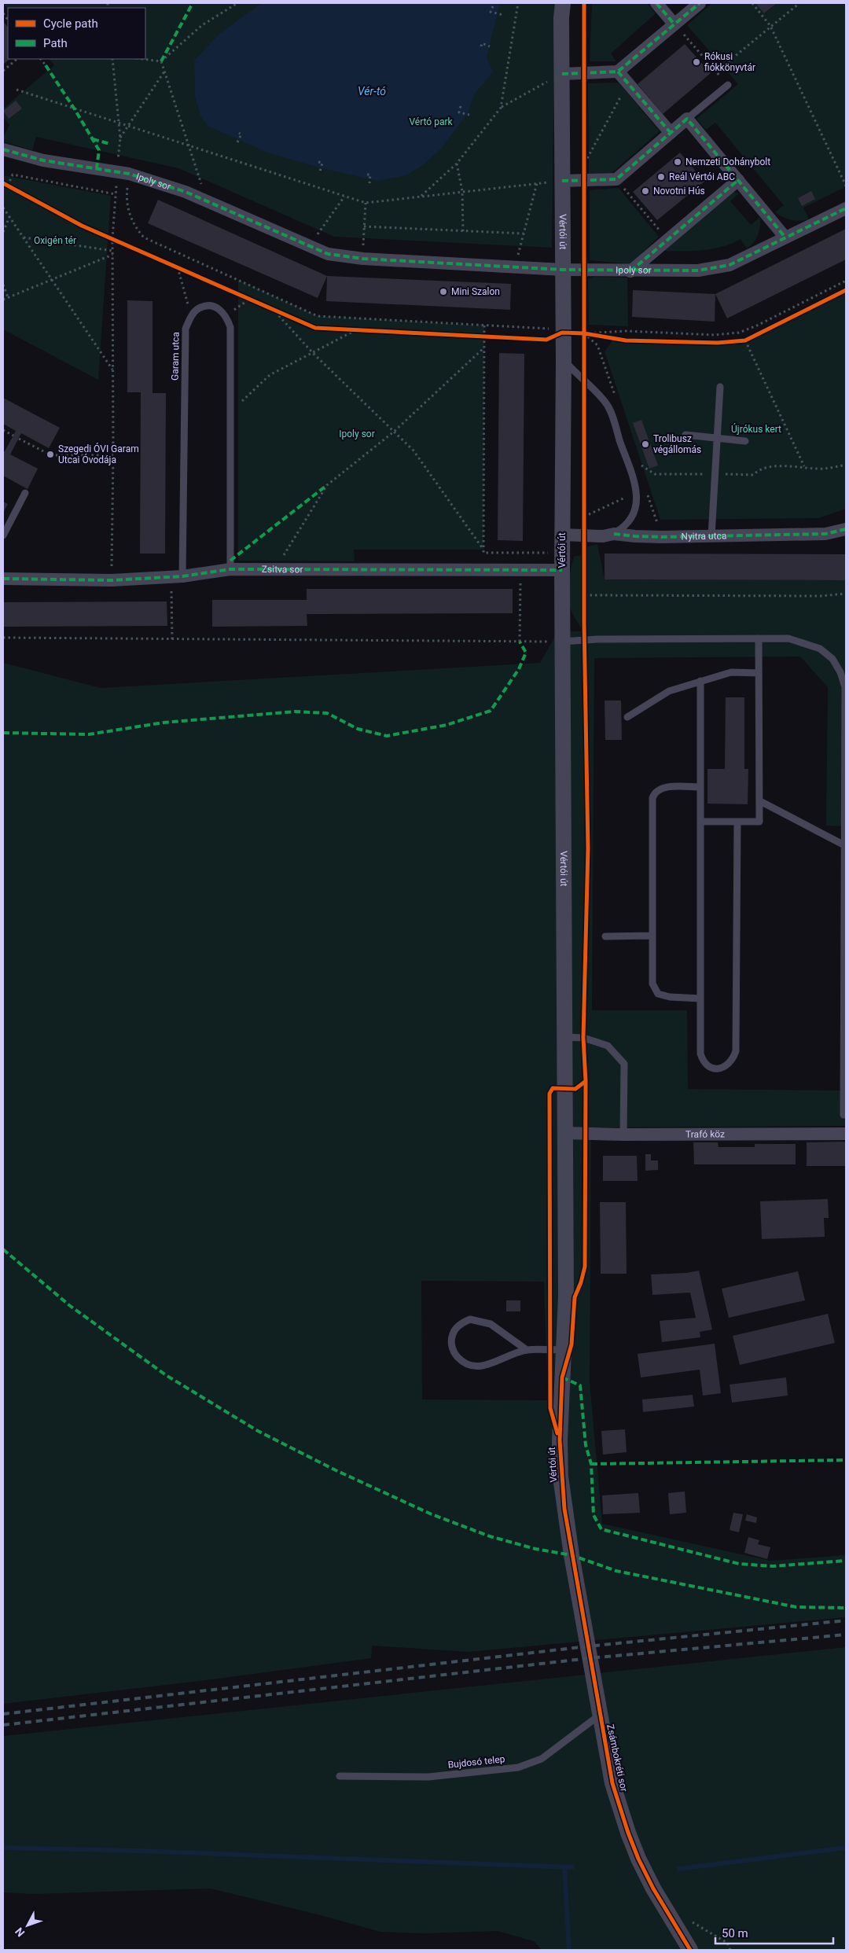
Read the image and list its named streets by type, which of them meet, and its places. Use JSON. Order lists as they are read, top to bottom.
{
  "streets": {
    "street": [
      "Ipoly sor",
      "Vértói út",
      "Nyitra utca",
      "Zsitva sor",
      "Trafó köz",
      "Zsámbokréti sor"
    ],
    "lane": ["Garam utca", "Bujdosó telep"]
  },
  "crossings": [
    ["Ipoly sor", "Vértói út"],
    ["Vértói út", "Nyitra utca"],
    ["Vértói út", "Zsitva sor"],
    ["Vértói út", "Trafó köz"],
    ["Vértói út", "Zsámbokréti sor"],
    ["Garam utca", "Zsitva sor"],
    ["Zsámbokréti sor", "Bujdosó telep"]
  ],
  "water": ["Vér-tó"],
  "parks": [
    "Vértó park",
    "Oxigén tér",
    "Újrókus kert",
    "Ipoly sor"
  ],
  "places": [
    "Rókusi fiókkönyvtár",
    "Nemzeti Dohánybolt",
    "Reál Vértói ABC",
    "Novotni Hús",
    "Mini Szalon",
    "Trolibusz végállomás",
    "Szegedi ÓVI Garam Utcai Óvodája"
  ],
  "legend": ["Cycle path", "Path"],
  "scale_bar": "50 m",
  "north": "bottom left"
}
